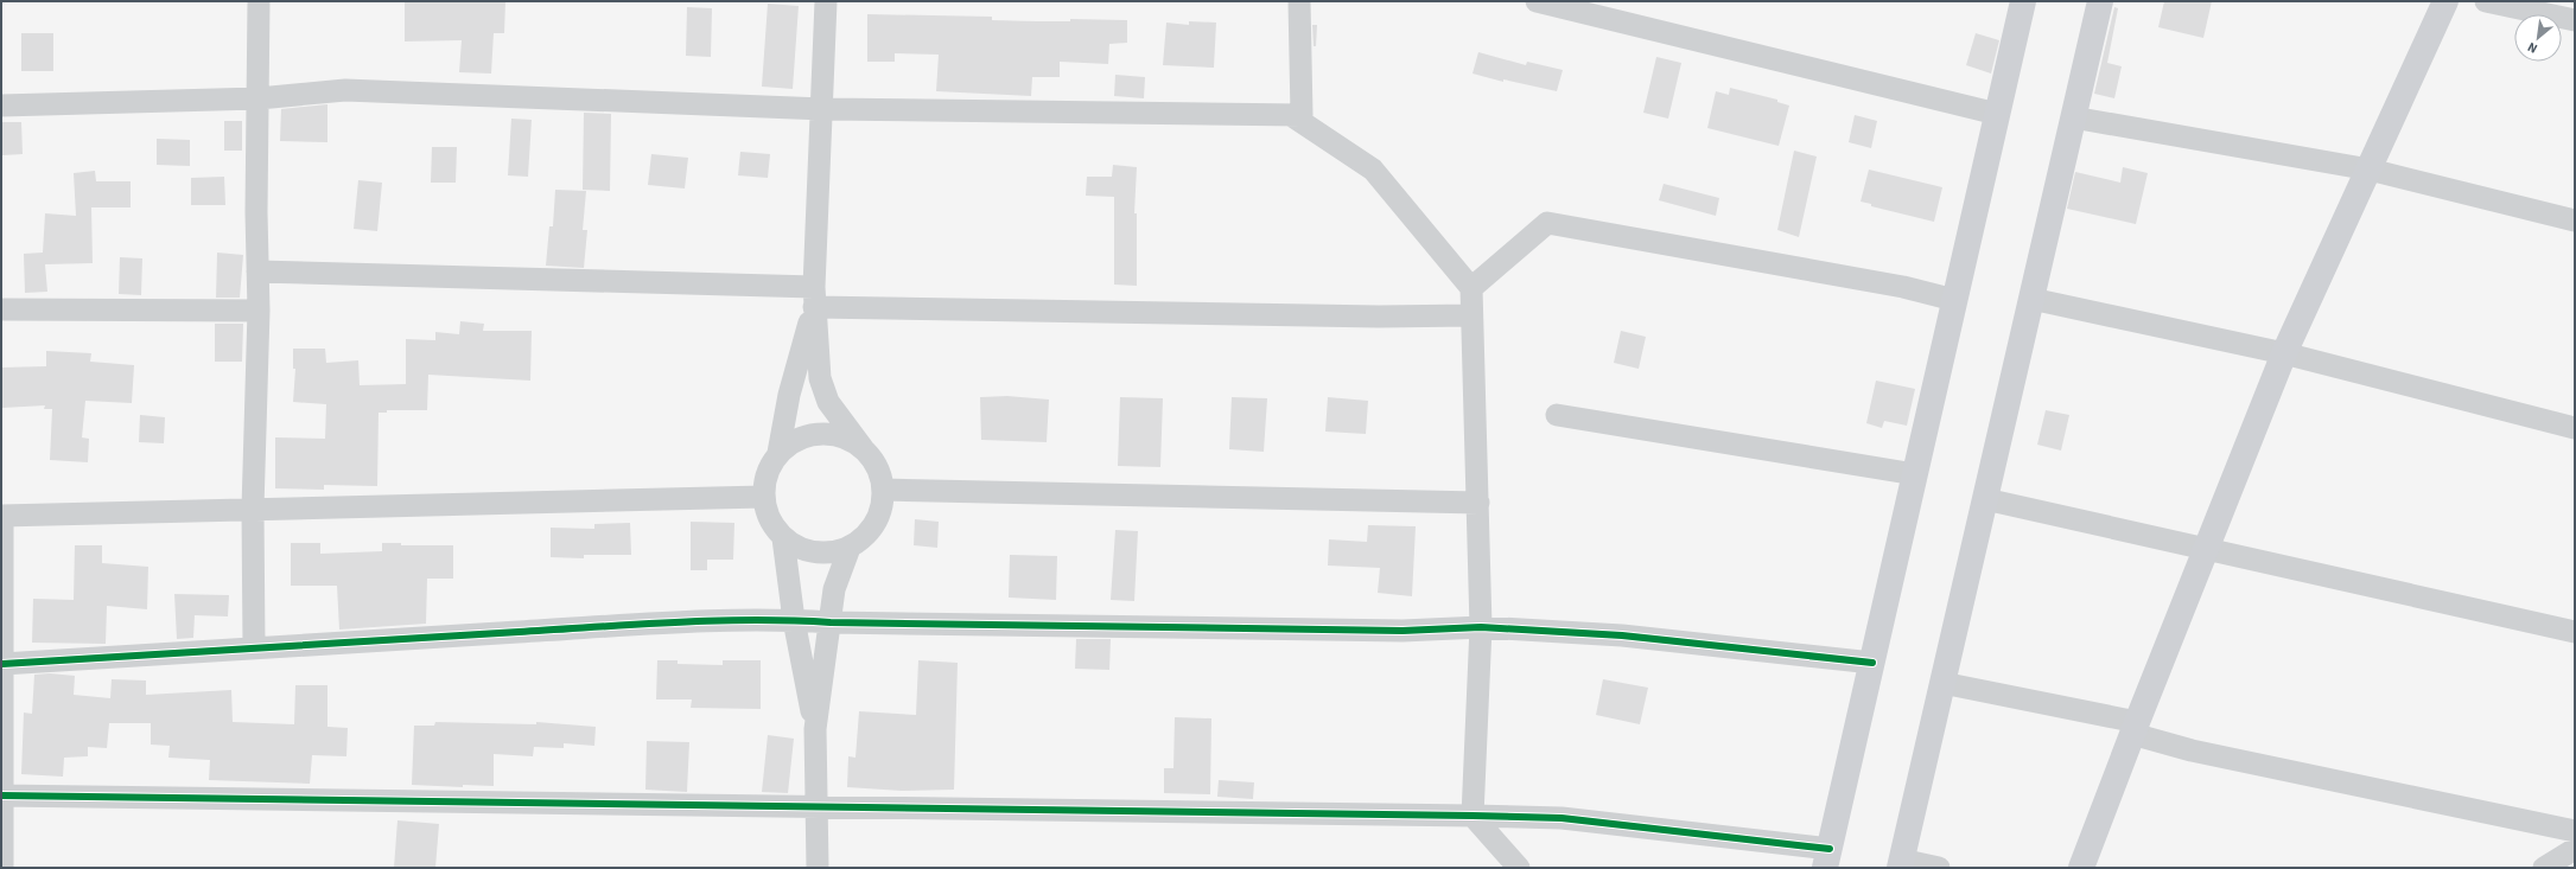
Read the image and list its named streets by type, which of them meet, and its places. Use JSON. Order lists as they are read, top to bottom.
{
  "north": "bottom left"
}
